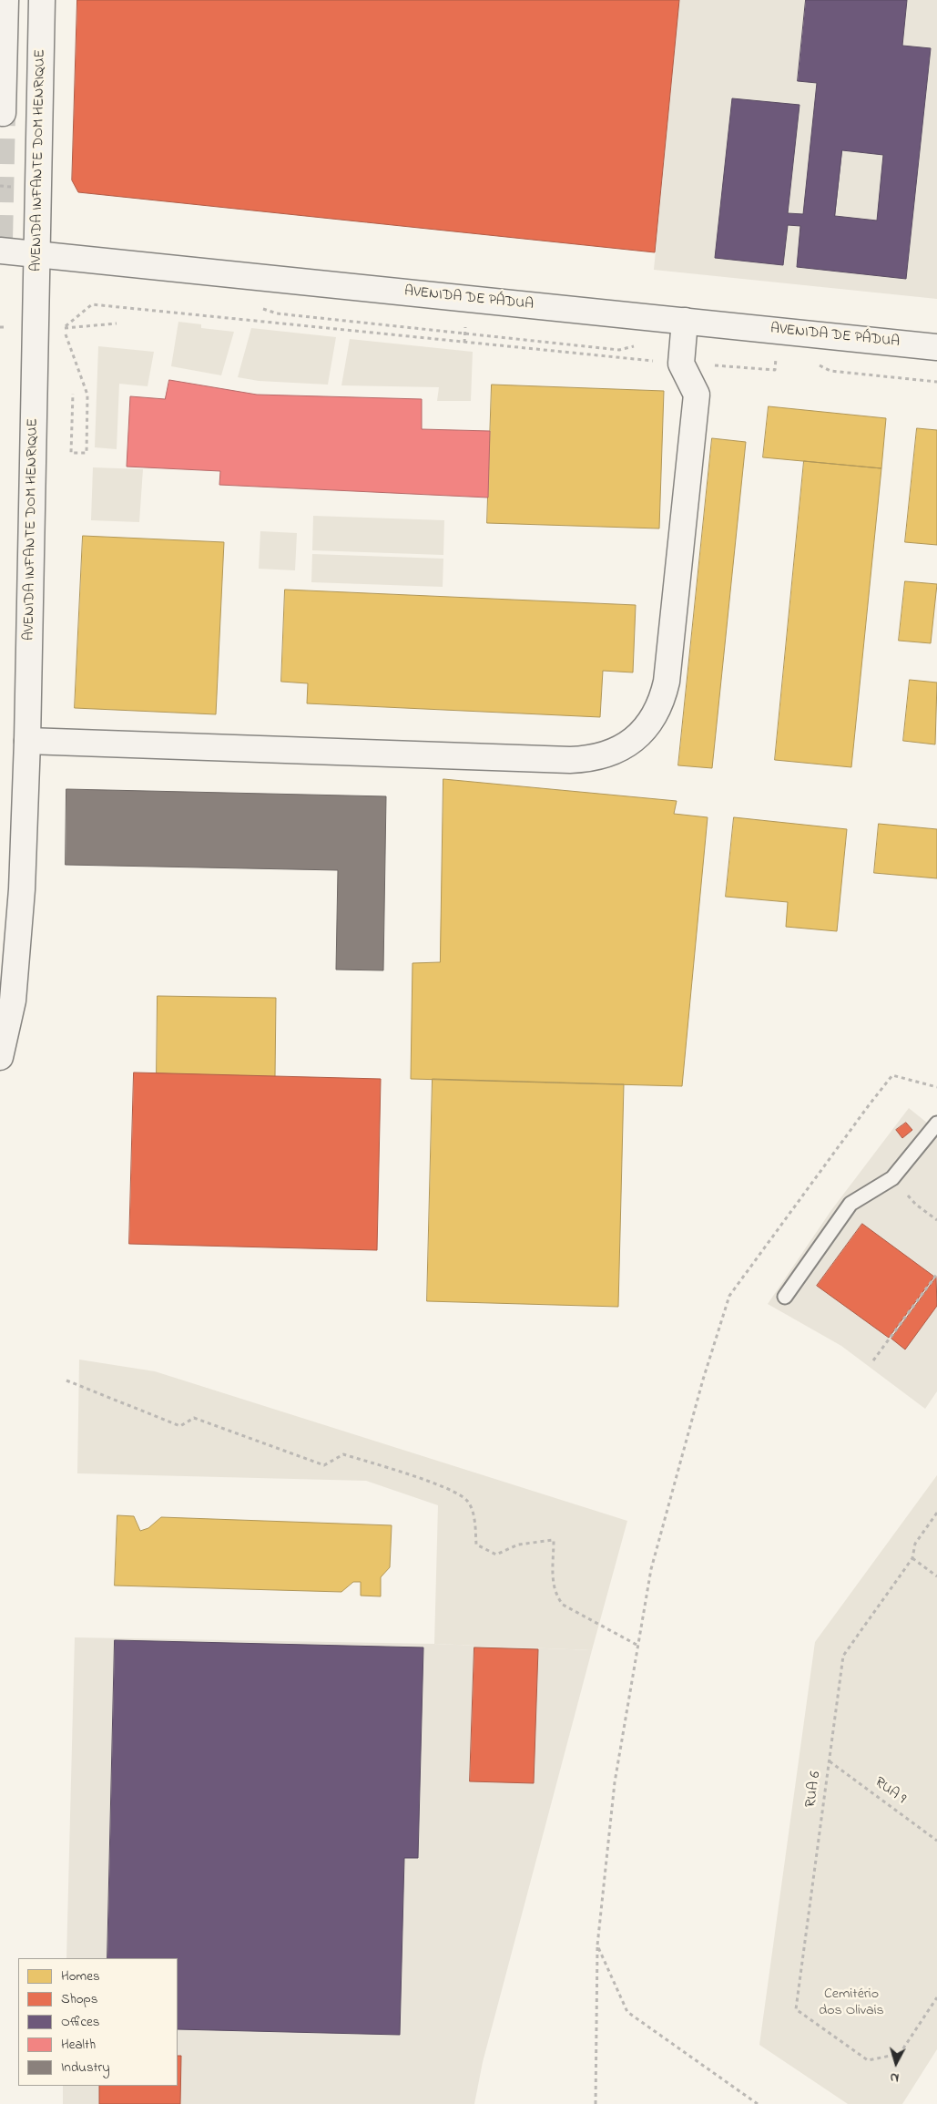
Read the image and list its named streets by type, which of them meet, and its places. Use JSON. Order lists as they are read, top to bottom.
{
  "streets": {
    "main road": ["AVENIDA INFANTE DOM HENRIQUE", "AVENIDA DE PÁDUA"],
    "path": ["RUA 6", "RUA 9"]
  },
  "crossings": [
    ["AVENIDA INFANTE DOM HENRIQUE", "AVENIDA DE PÁDUA"],
    ["RUA 6", "RUA 9"]
  ],
  "parks": ["Cemitério dos Olivais"],
  "legend": [
    "Homes",
    "Shops",
    "Offices",
    "Health",
    "Industry"
  ],
  "north": "bottom"
}
